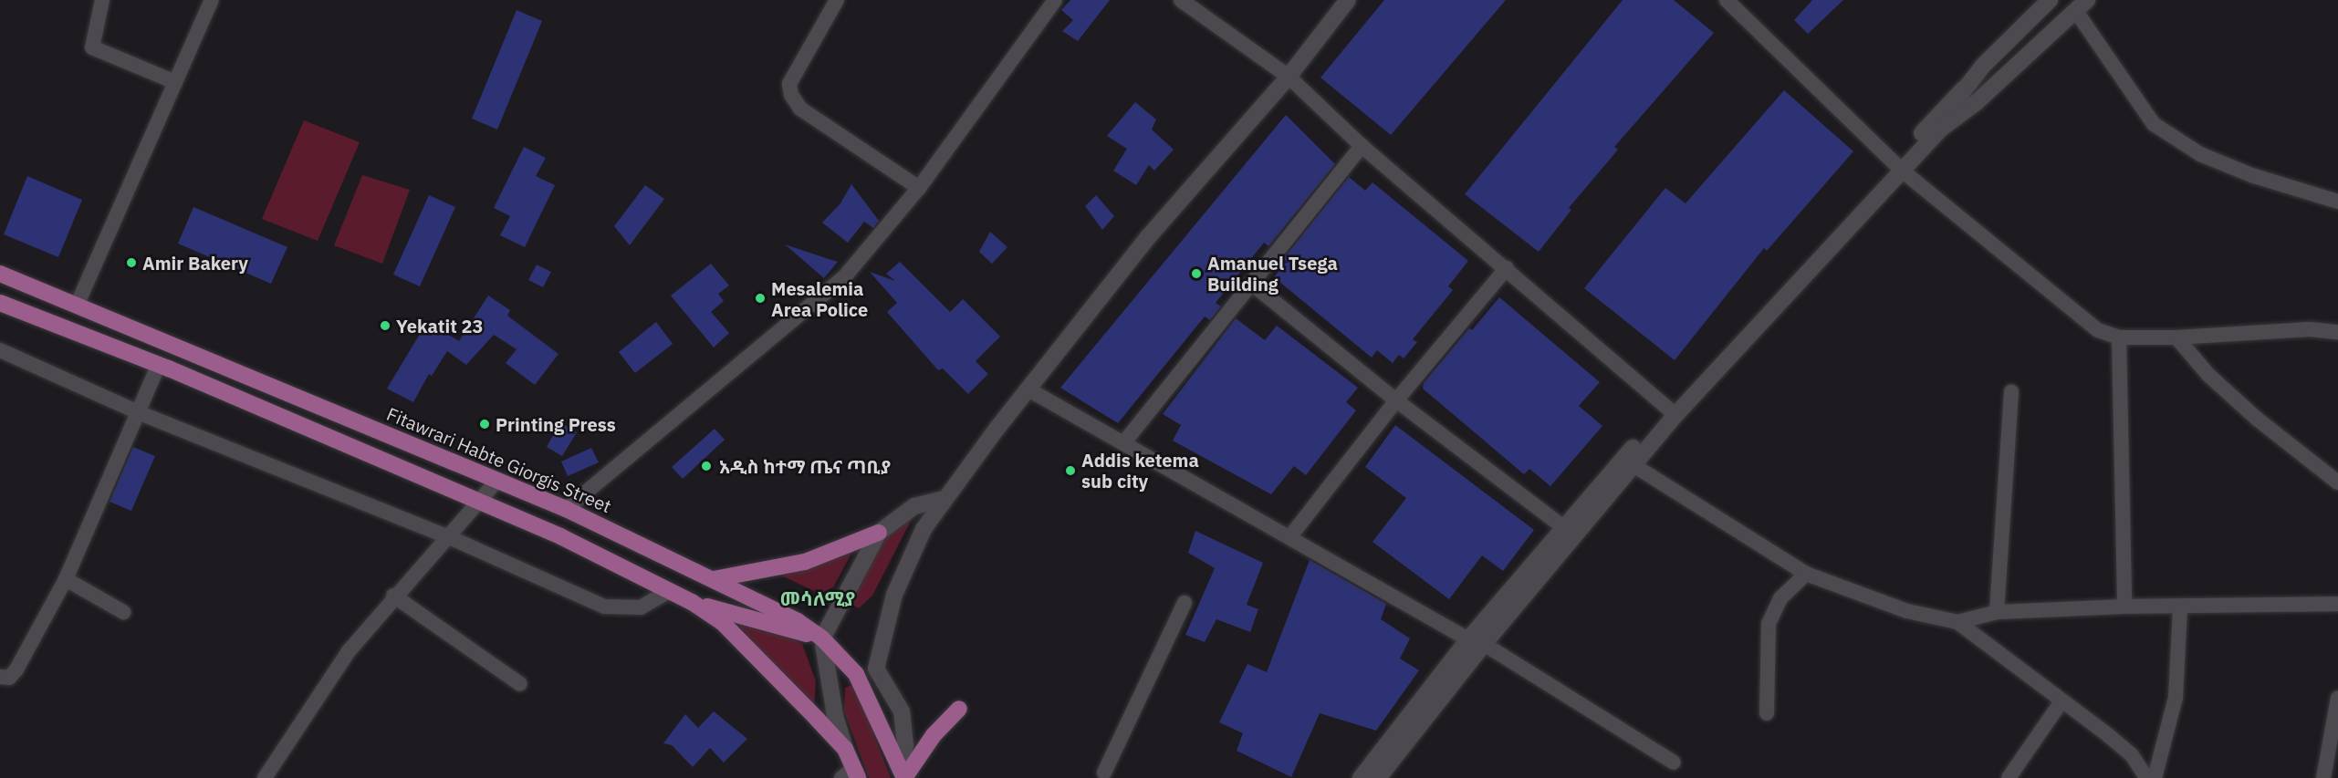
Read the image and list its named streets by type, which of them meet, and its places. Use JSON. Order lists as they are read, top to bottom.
{
  "streets": {
    "main road": ["Fitawrari Habte Giorgis Street"]
  },
  "districts": ["መሳለሚያ"],
  "places": [
    "Amir Bakery",
    "Amanuel Tsega Building",
    "Mesalemia Area Police",
    "Yekatit 23",
    "Printing Press",
    "አዲስ ከተማ ጤና ጣቢያ",
    "Addis ketema sub city"
  ]
}
